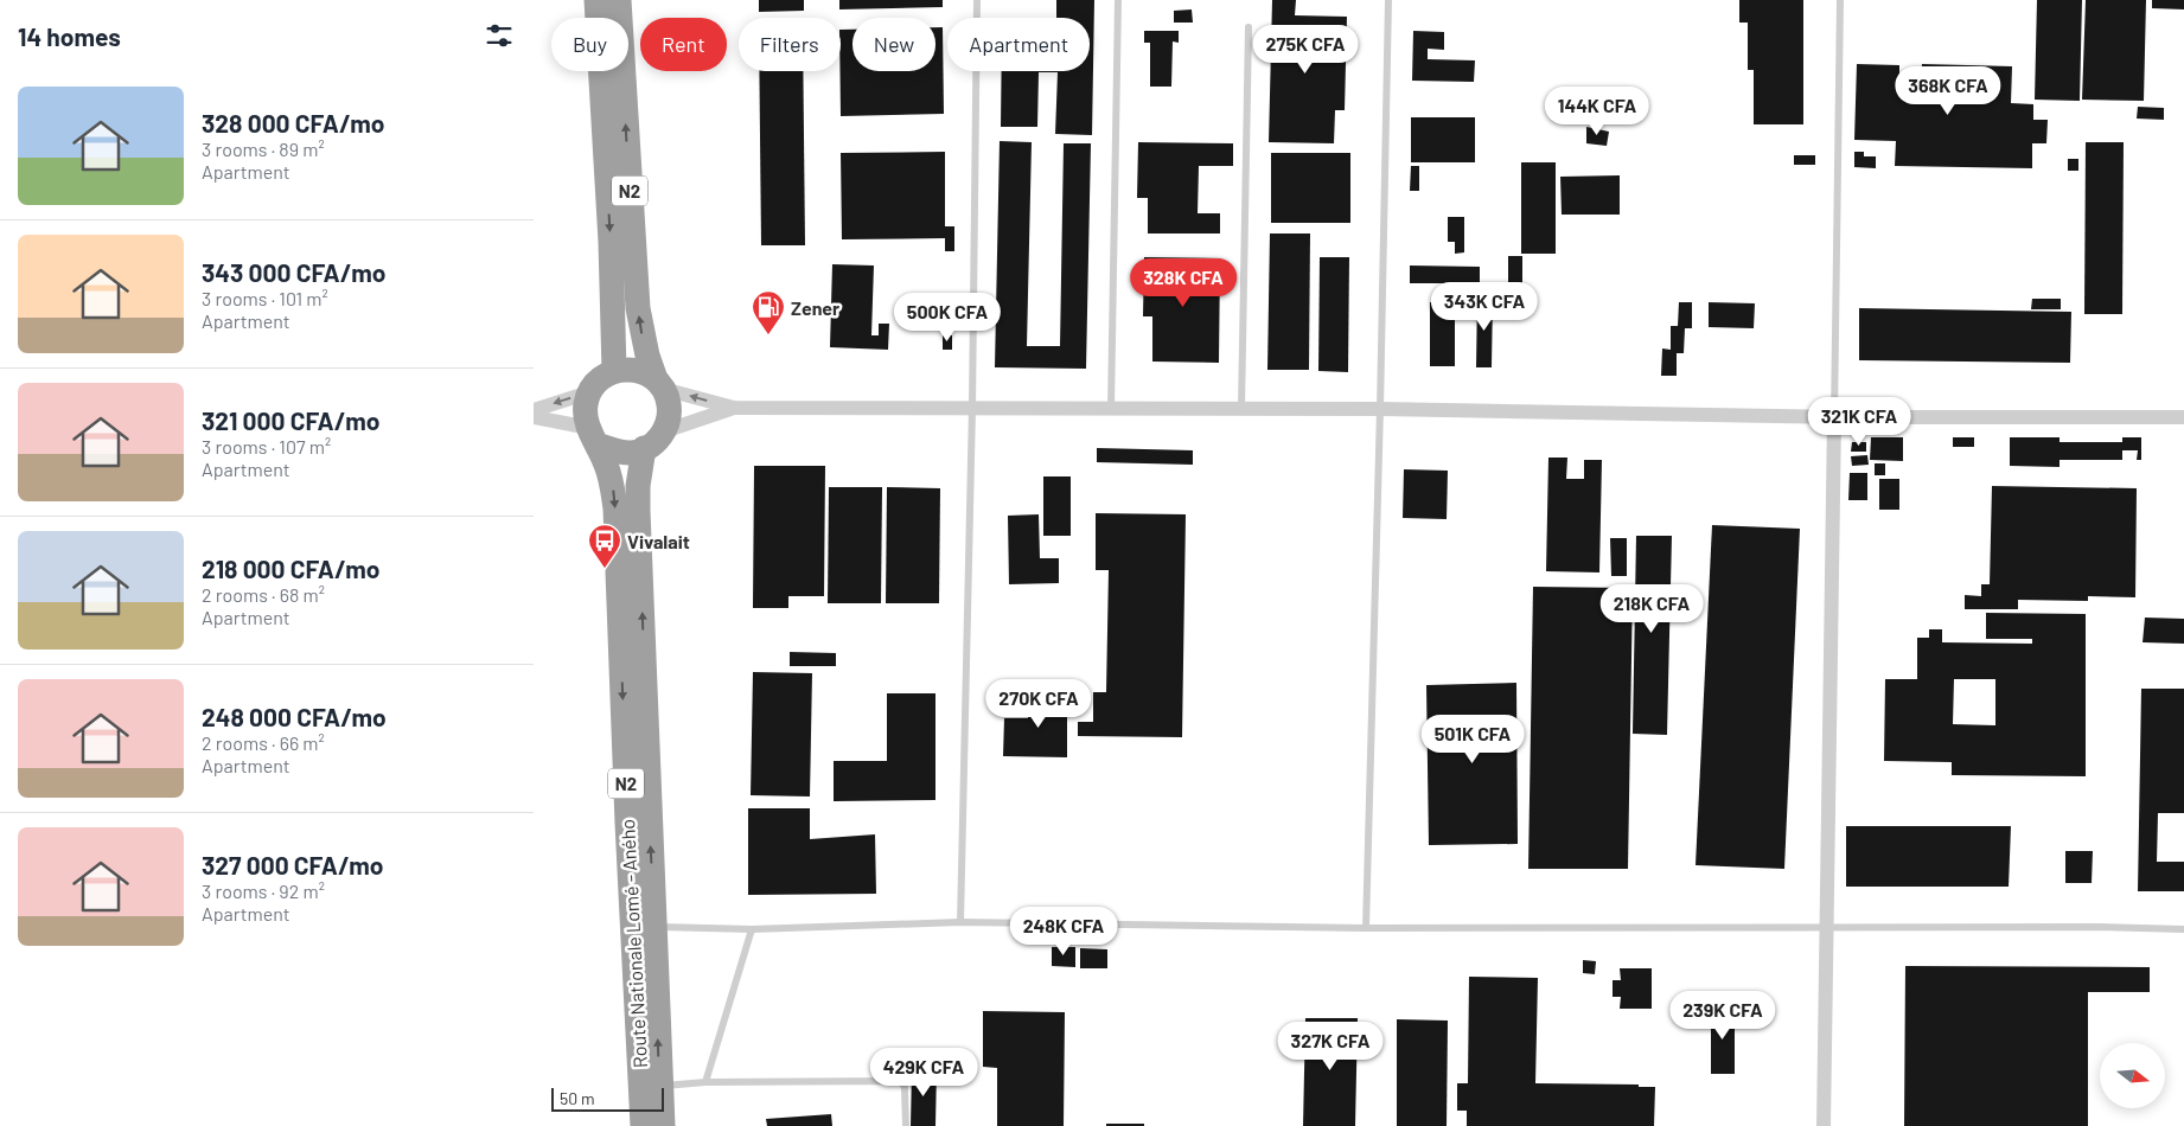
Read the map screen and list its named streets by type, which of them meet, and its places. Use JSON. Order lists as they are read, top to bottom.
{
  "streets": {
    "highway": ["N2", "Route Nationale Lomé - Aného"]
  },
  "crossings": [
    ["N2", "Route Nationale Lomé - Aného"]
  ],
  "places": {
    "fuel station": ["Zener"],
    "bus stop": ["Vivalait"]
  },
  "scale_bar": "50 m",
  "north": "right",
  "page": {
    "heading": "14 homes",
    "chip": [
      "Buy",
      "Rent",
      "Filters",
      "New",
      "Apartment"
    ],
    "price": [
      "275K CFA",
      "368K CFA",
      "144K CFA",
      "328K CFA",
      "343K CFA",
      "500K CFA",
      "321K CFA",
      "218K CFA",
      "270K CFA",
      "501K CFA",
      "248K CFA",
      "239K CFA",
      "327K CFA",
      "429K CFA"
    ],
    "list": [
      {
        "name": "328 000 CFA/mo",
        "note": "3 rooms · 89 m² · Apartment"
      },
      {
        "name": "343 000 CFA/mo",
        "note": "3 rooms · 101 m² · Apartment"
      },
      {
        "name": "321 000 CFA/mo",
        "note": "3 rooms · 107 m² · Apartment"
      },
      {
        "name": "218 000 CFA/mo",
        "note": "2 rooms · 68 m² · Apartment"
      },
      {
        "name": "248 000 CFA/mo",
        "note": "2 rooms · 66 m² · Apartment"
      },
      {
        "name": "327 000 CFA/mo",
        "note": "3 rooms · 92 m² · Apartment"
      }
    ],
    "scale": "50 m"
  }
}
